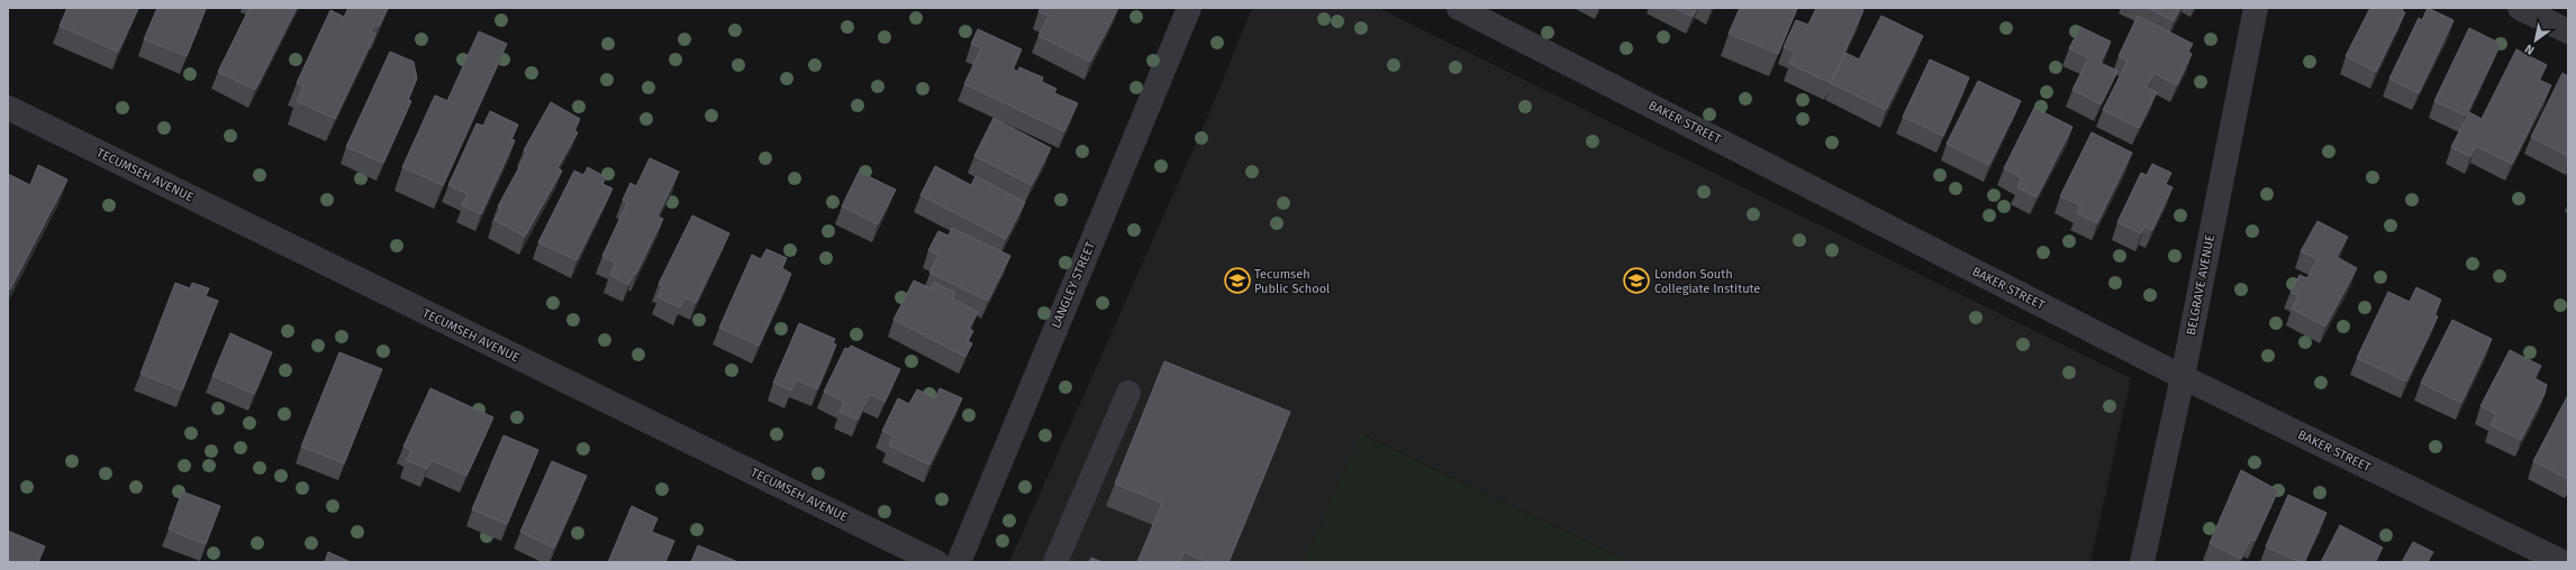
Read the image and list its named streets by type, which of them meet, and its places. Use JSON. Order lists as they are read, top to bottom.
{
  "streets": {
    "street": [
      "BAKER STREET",
      "TECUMSEH AVENUE",
      "LANGLEY STREET",
      "BELGRAVE AVENUE"
    ]
  },
  "crossings": [
    ["BAKER STREET", "BELGRAVE AVENUE"]
  ],
  "places": {
    "school or university": ["Tecumseh Public School", "London South Collegiate Institute"]
  },
  "north": "bottom left"
}
